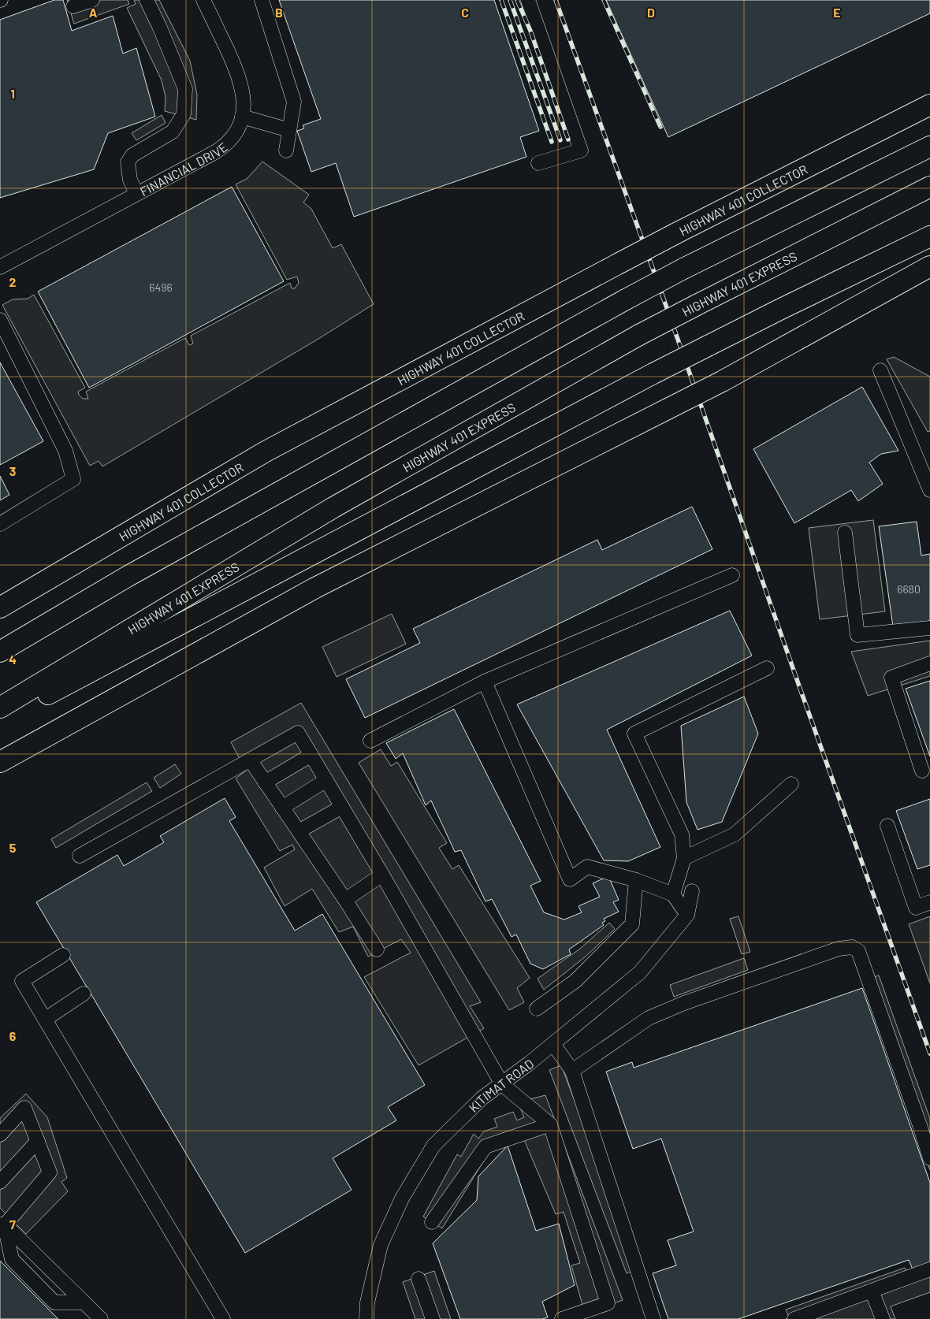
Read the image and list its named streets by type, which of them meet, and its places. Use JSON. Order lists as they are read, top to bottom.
{
  "streets": {
    "highway": ["HIGHWAY 401 COLLECTOR", "HIGHWAY 401 EXPRESS"],
    "street": ["FINANCIAL DRIVE", "KITIMAT ROAD"]
  },
  "house_numbers": ["6496", "6680"],
  "grid": {
    "columns": [
      "A",
      "B",
      "C",
      "D",
      "E"
    ],
    "rows": [
      "1",
      "2",
      "3",
      "4",
      "5",
      "6",
      "7"
    ]
  }
}
